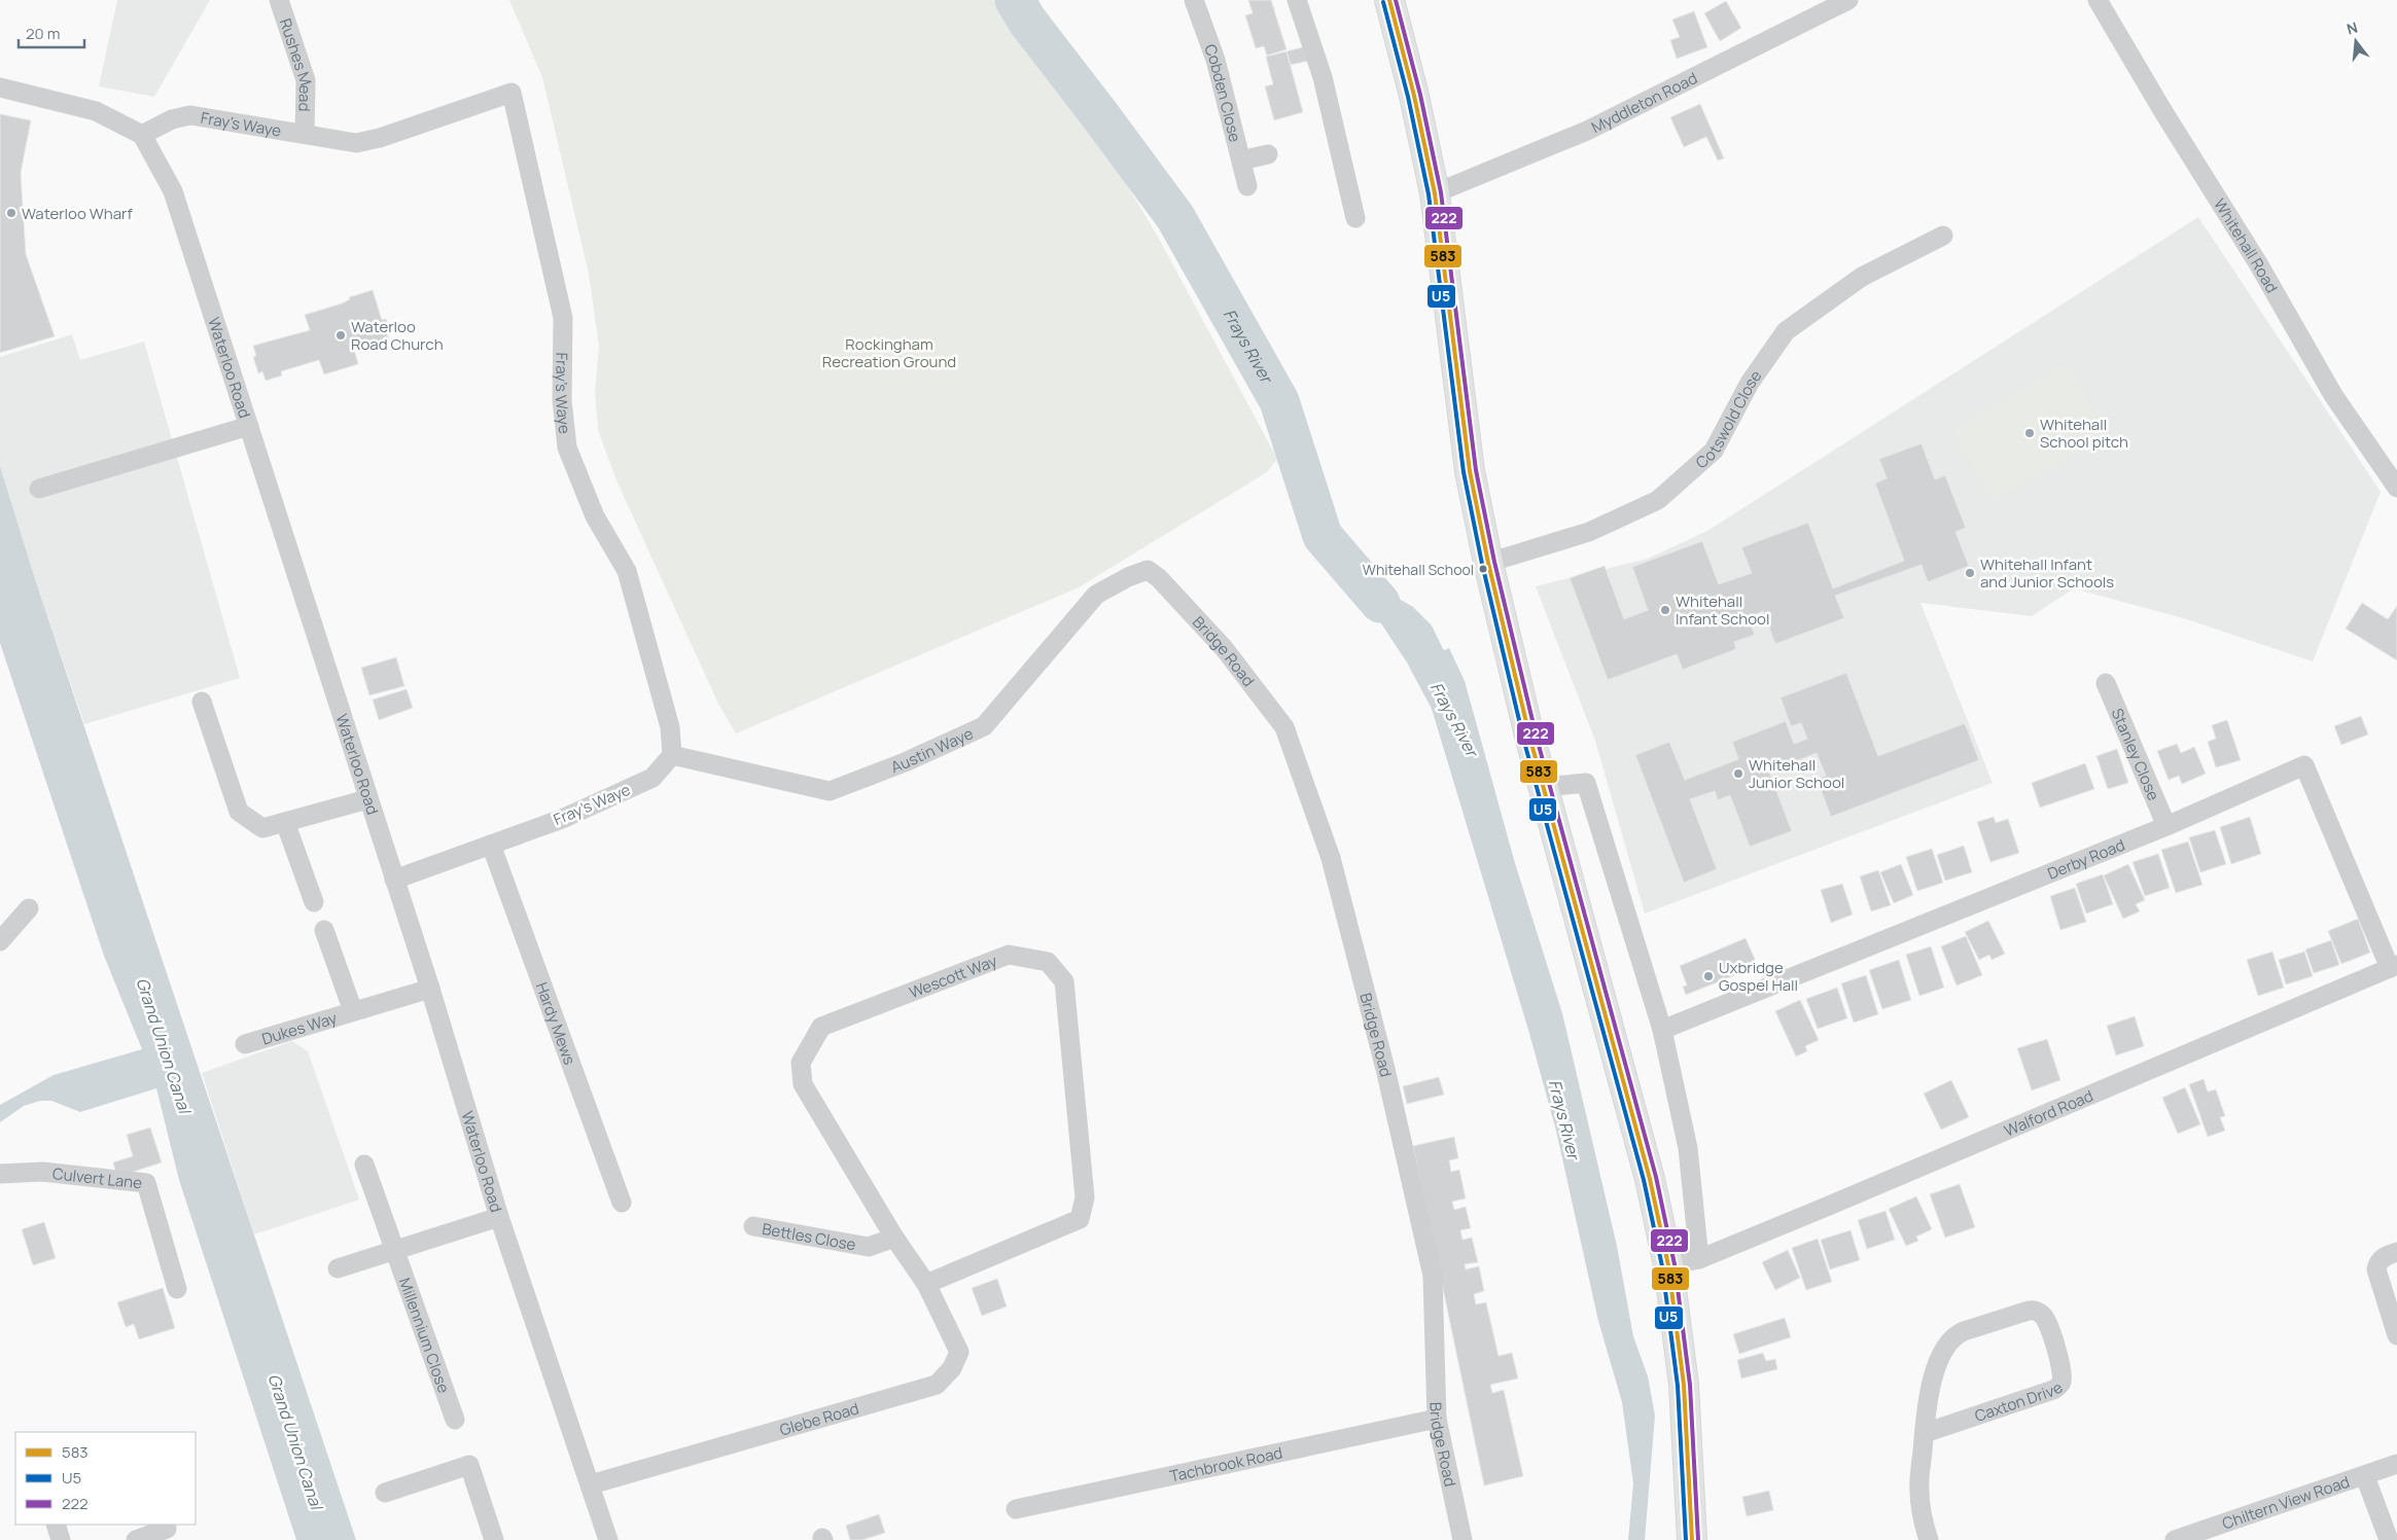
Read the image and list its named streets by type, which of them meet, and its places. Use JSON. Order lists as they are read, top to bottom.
{
  "streets": {
    "street": [
      "Rushes Mead",
      "Cobden Close",
      "Myddleton Road",
      "Fray's Waye",
      "Whitehall Road",
      "Waterloo Road",
      "Cotswold Close",
      "Bridge Road",
      "Austin Waye",
      "Stanley Close",
      "Derby Road",
      "Wescott Way",
      "Hardy Mews",
      "Dukes Way",
      "Walford Road",
      "Culvert Lane",
      "Bettles Close",
      "Millennium Close",
      "Caxton Drive",
      "Glebe Road",
      "Tachbrook Road",
      "Chiltern View Road"
    ]
  },
  "crossings": [
    ["Rushes Mead", "Fray's Waye"],
    ["Fray's Waye", "Waterloo Road"],
    ["Fray's Waye", "Austin Waye"],
    ["Fray's Waye", "Hardy Mews"],
    ["Waterloo Road", "Dukes Way"],
    ["Waterloo Road", "Glebe Road"],
    ["Bridge Road", "Austin Waye"],
    ["Bridge Road", "Tachbrook Road"],
    ["Stanley Close", "Derby Road"],
    ["Derby Road", "Walford Road"],
    ["Wescott Way", "Bettles Close"],
    ["Wescott Way", "Glebe Road"]
  ],
  "water": ["Frays River", "Grand Union Canal"],
  "parks": ["Rockingham Recreation Ground"],
  "places": [
    "Waterloo Wharf",
    "Waterloo Road Church",
    "Whitehall School pitch",
    "Whitehall School",
    "Whitehall Infant and Junior Schools",
    "Whitehall Infant School",
    "Whitehall Junior School",
    "Uxbridge Gospel Hall"
  ],
  "lines": ["transit line 583", "transit line 222", "transit line U5"],
  "legend": ["583", "U5", "222"],
  "scale_bar": "20 m",
  "north": "top"
}
